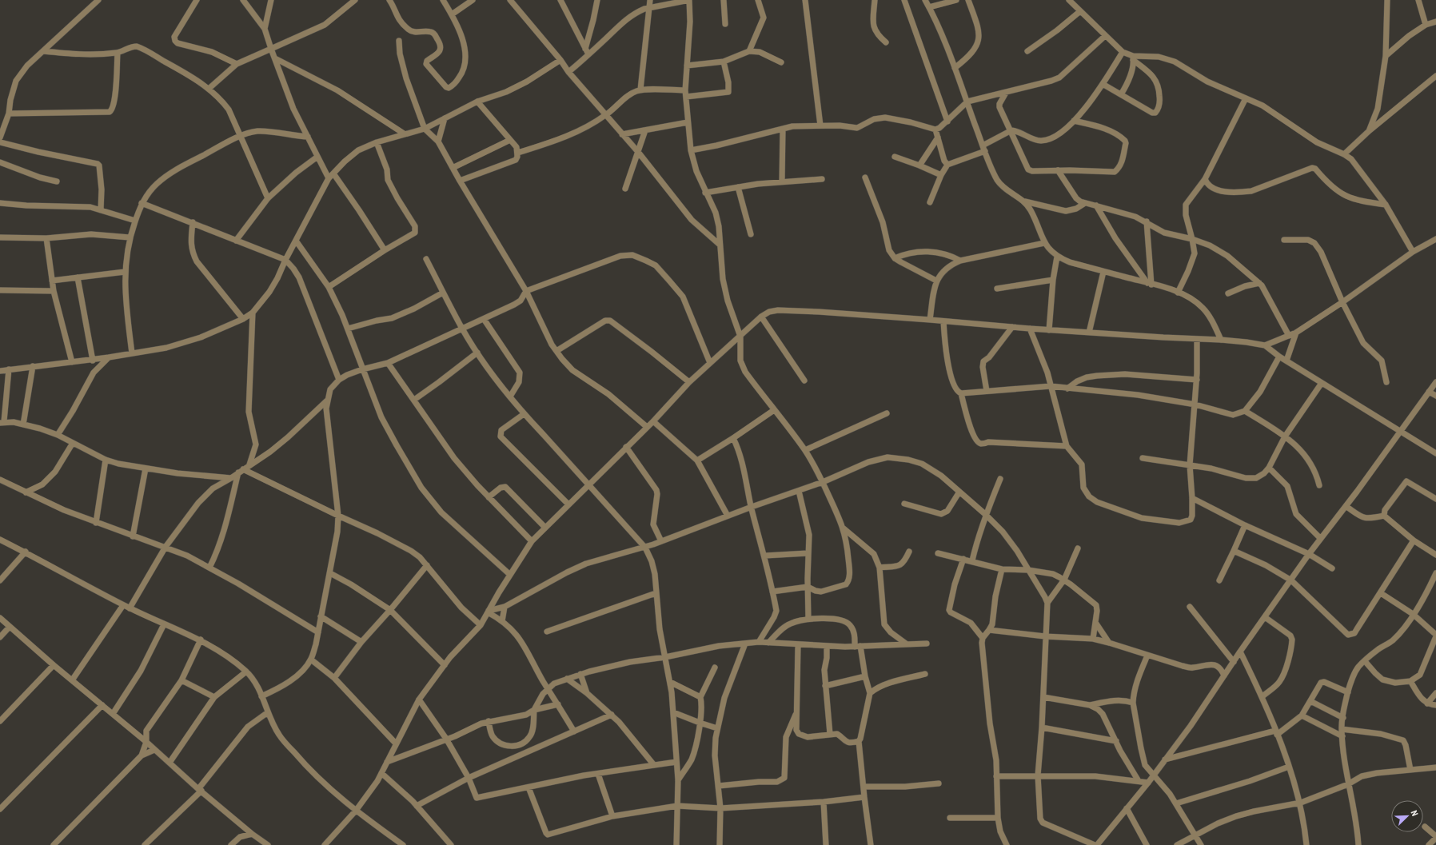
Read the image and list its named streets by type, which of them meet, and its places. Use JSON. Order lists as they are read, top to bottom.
{
  "north": "top right"
}
